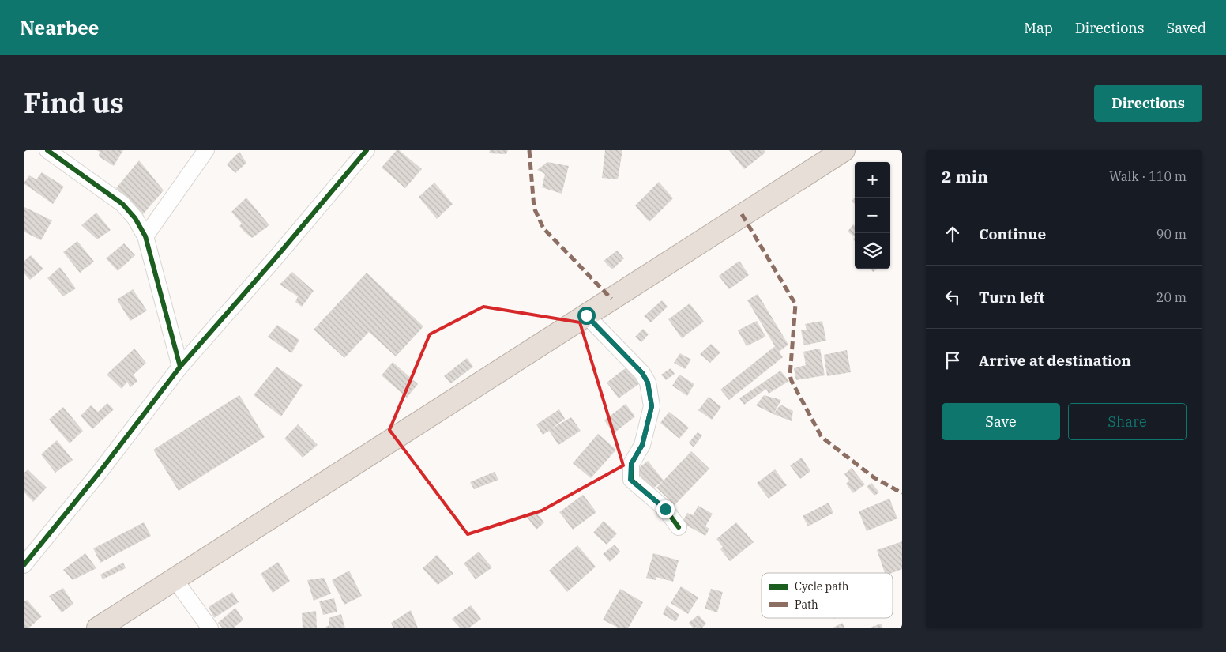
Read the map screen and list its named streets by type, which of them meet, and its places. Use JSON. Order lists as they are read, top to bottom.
{
  "legend": ["Cycle path", "Path"],
  "page": {
    "header": "Nearbee",
    "nav": ["Map", "Directions", "Saved"],
    "title": "Find us",
    "buttons": [
      "Directions",
      ["Save", "Share"]
    ],
    "heading": ["2 min", "Walk · 110 m"],
    "map_buttons": ["+", "−"],
    "list": [
      ["Continue", "90 m"],
      ["Turn left", "20 m"],
      "Arrive at destination"
    ]
  }
}
